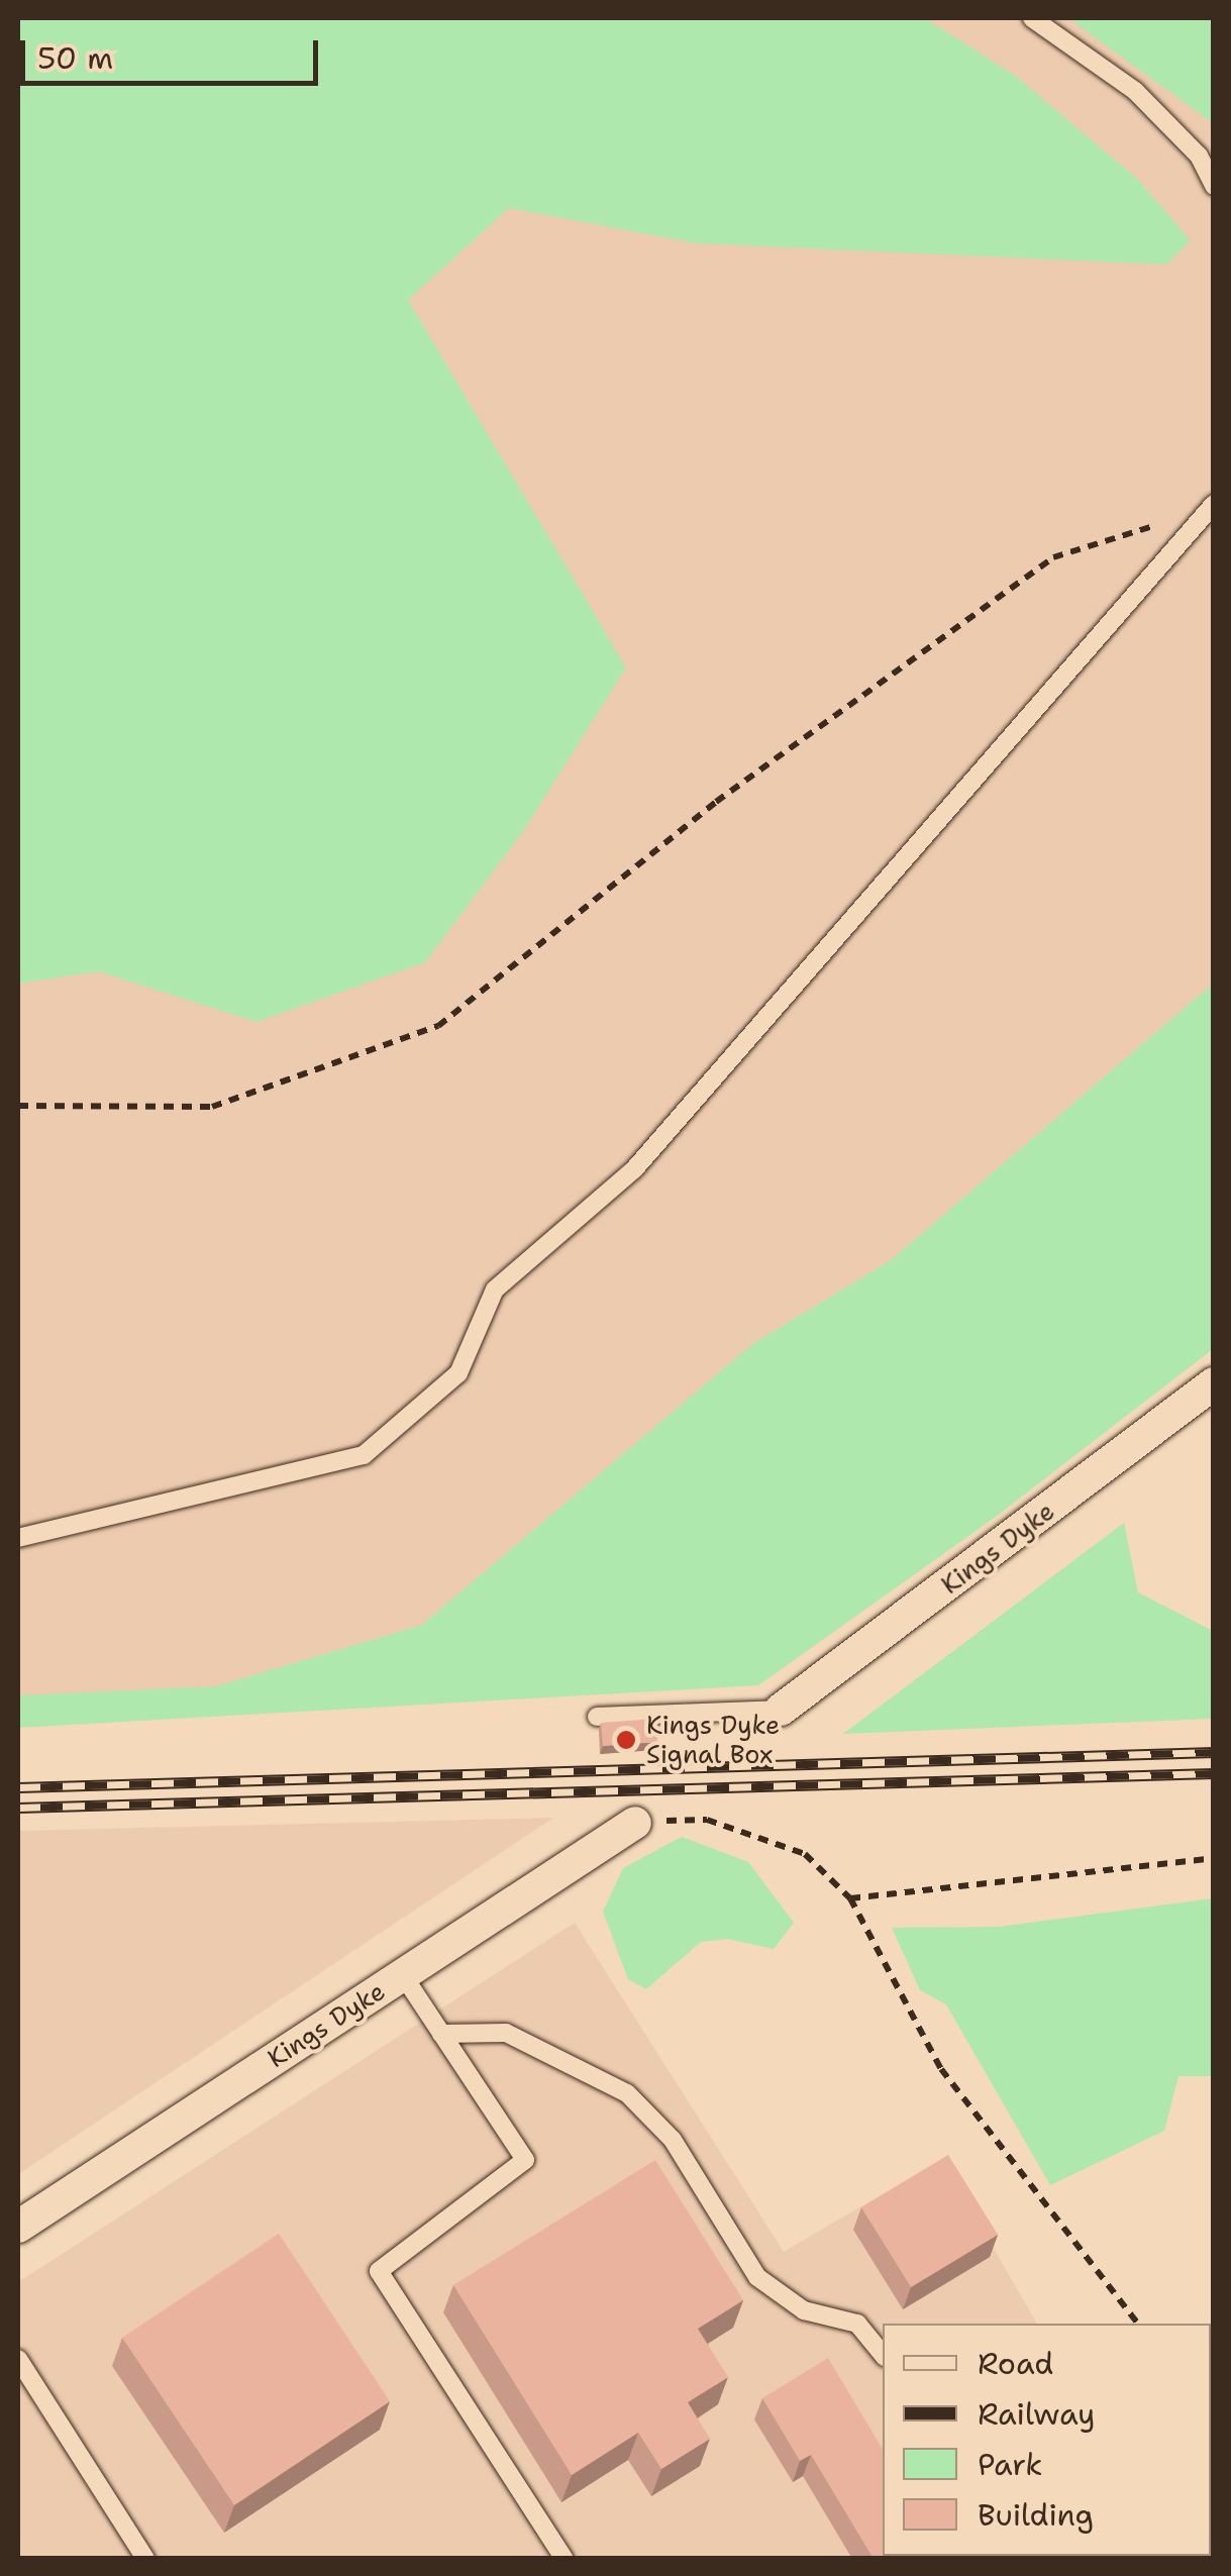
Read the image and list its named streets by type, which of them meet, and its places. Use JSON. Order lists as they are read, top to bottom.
{
  "streets": {
    "street": ["Kings Dyke"]
  },
  "places": ["Kings Dyke Signal Box"],
  "legend": [
    "Road",
    "Railway",
    "Park",
    "Building"
  ],
  "scale_bar": "50 m"
}
